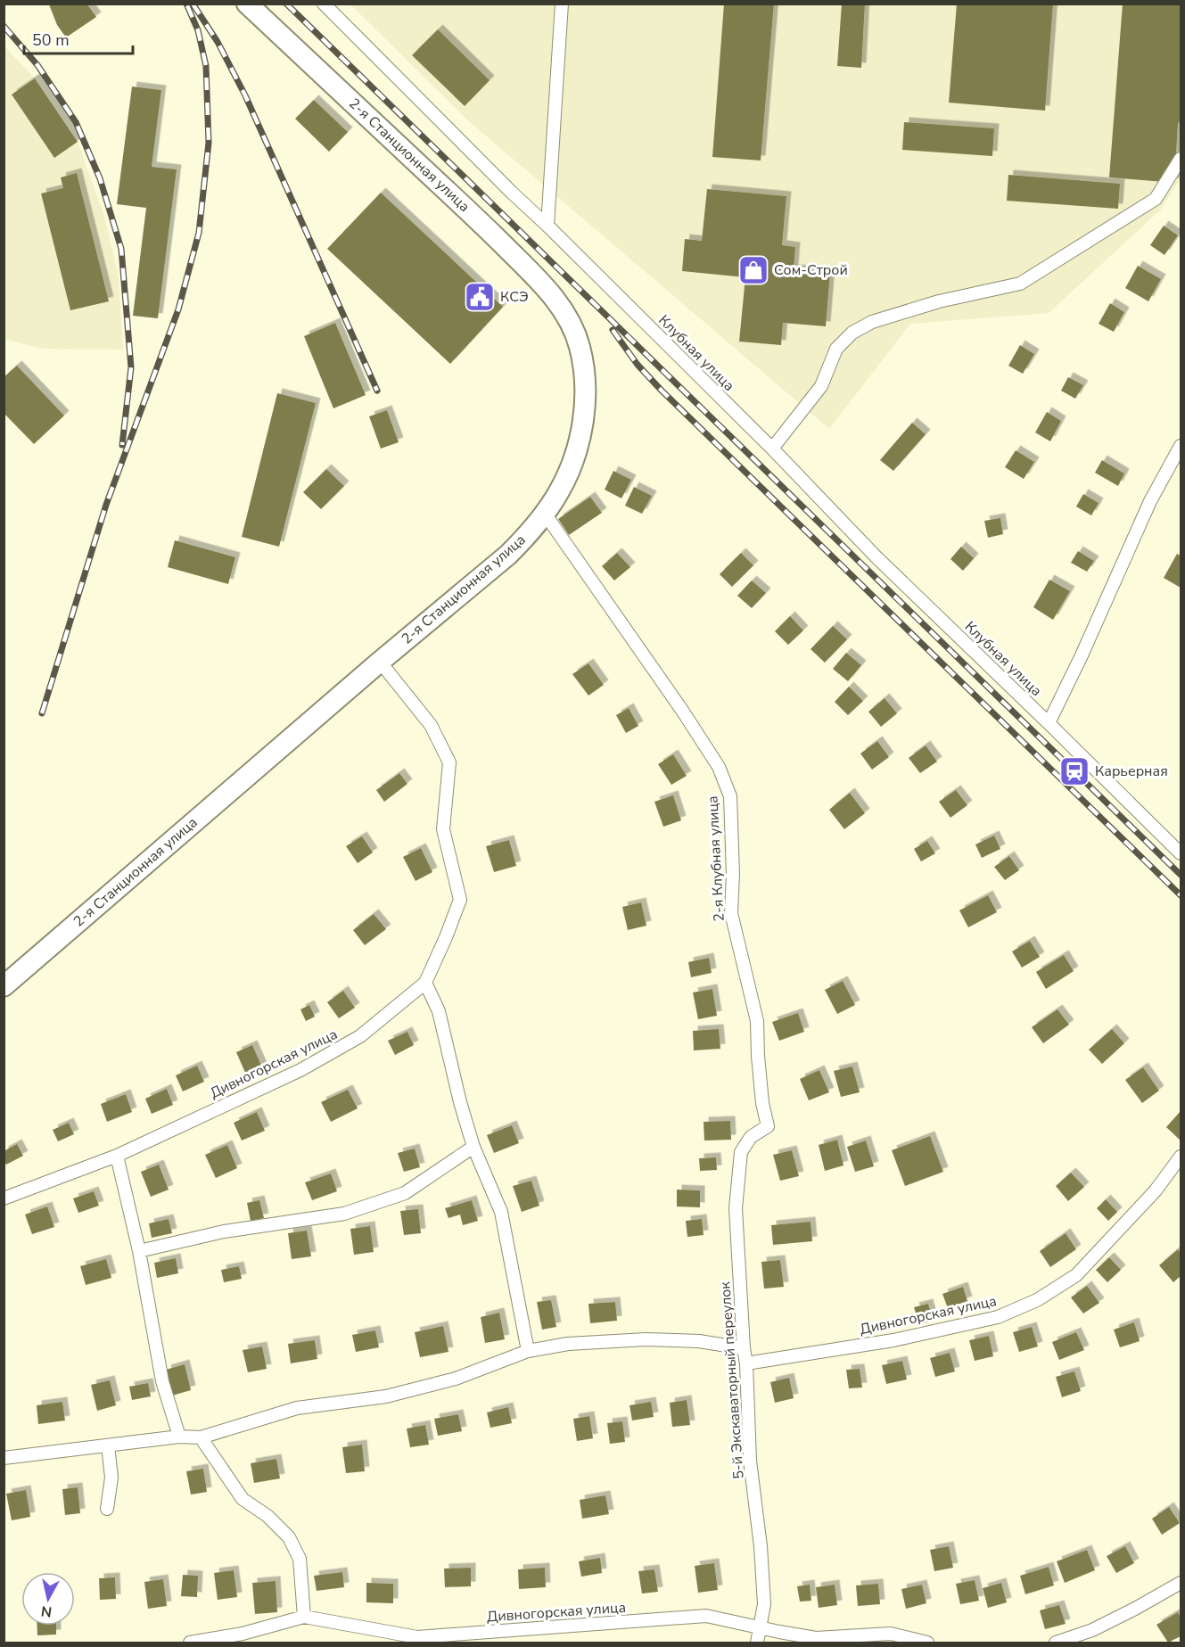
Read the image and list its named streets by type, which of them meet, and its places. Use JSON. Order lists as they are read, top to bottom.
{
  "streets": {
    "main road": ["2-я Станционная улица"],
    "street": [
      "Клубная улица",
      "2-я Клубная улица",
      "Дивногорская улица",
      "5-й Экскаваторный переулок"
    ]
  },
  "crossings": [
    ["2-я Станционная улица", "2-я Клубная улица"],
    ["2-я Станционная улица", "Дивногорская улица"],
    ["2-я Клубная улица", "5-й Экскаваторный переулок"],
    ["Дивногорская улица", "5-й Экскаваторный переулок"]
  ],
  "places": {
    "shop": ["Сом-Строй"],
    "public building": ["КСЭ"],
    "station": ["Карьерная"]
  },
  "scale_bar": "50 m",
  "north": "bottom"
}
